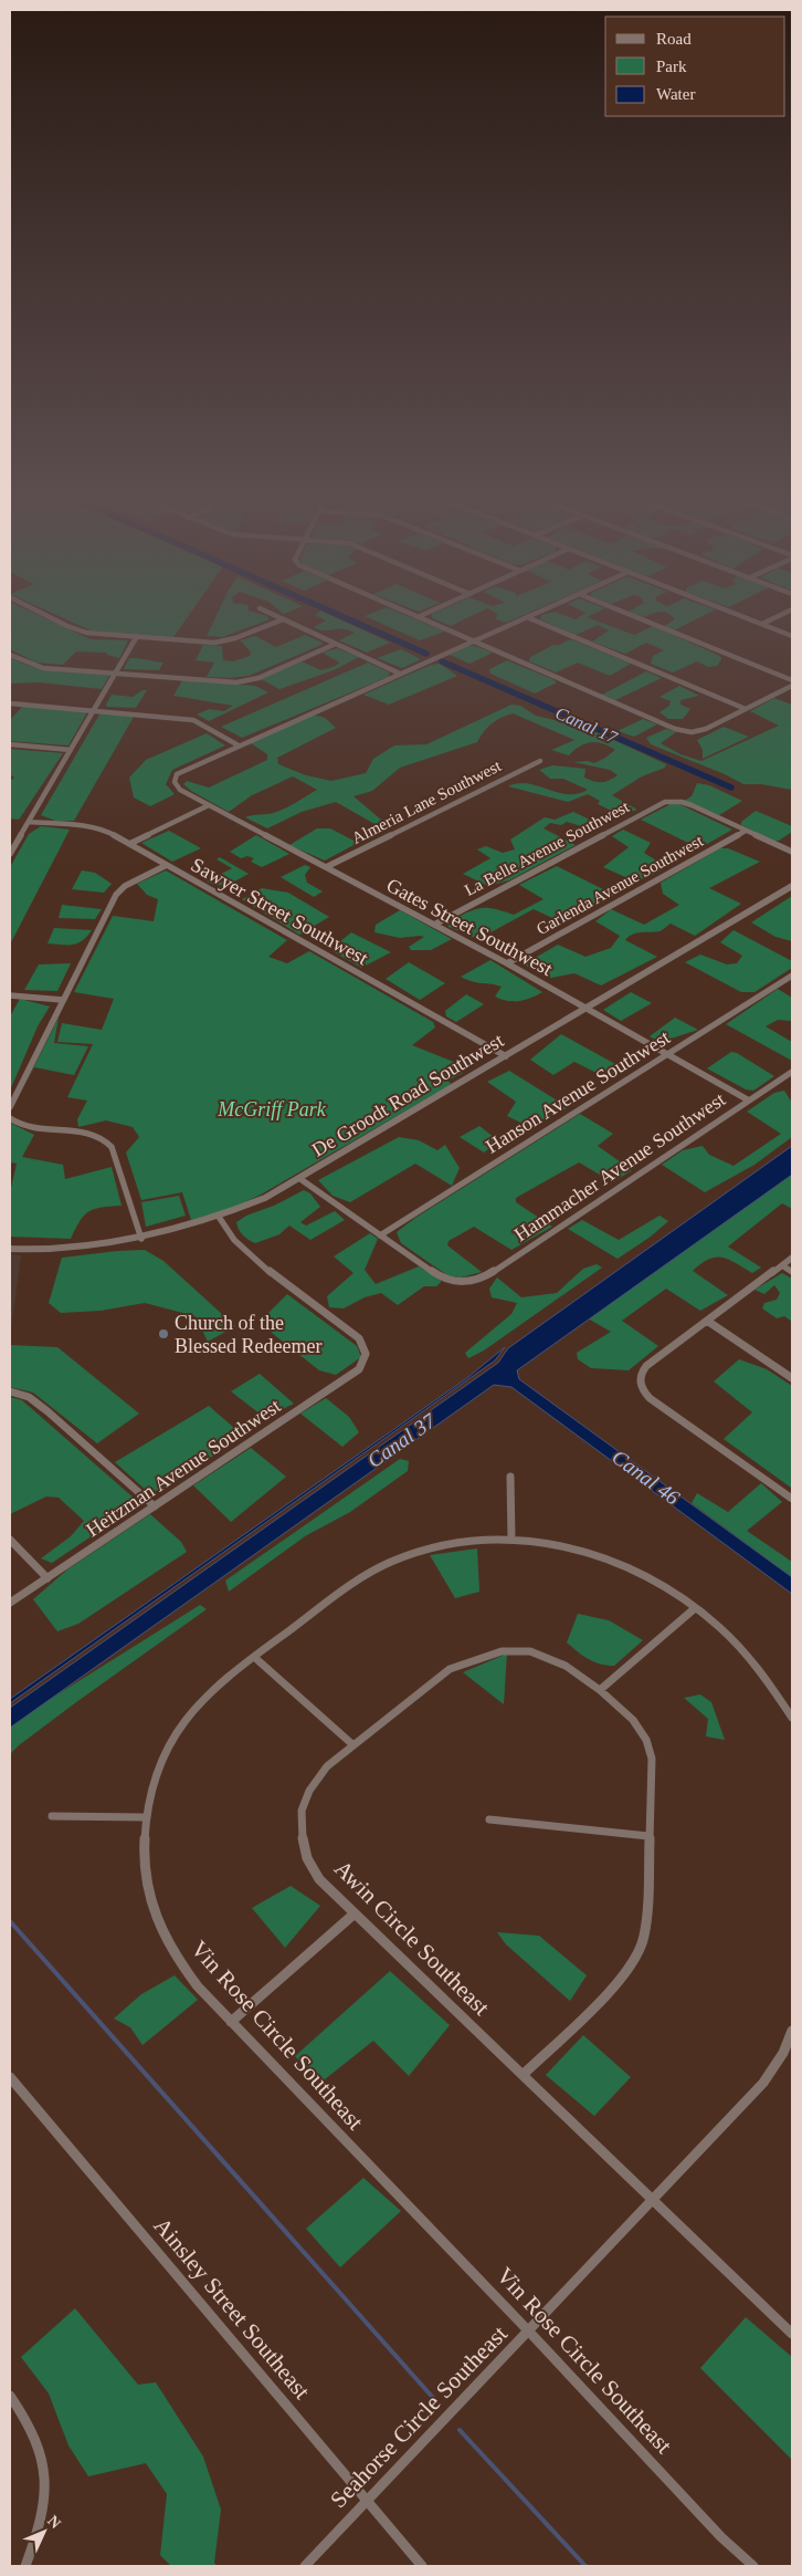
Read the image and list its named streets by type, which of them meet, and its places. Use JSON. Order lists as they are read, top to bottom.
{
  "streets": {
    "street": [
      "Almeria Lane Southwest",
      "La Belle Avenue Southwest",
      "Garlenda Avenue Southwest",
      "Sawyer Street Southwest",
      "Gates Street Southwest",
      "Hanson Avenue Southwest",
      "De Groodt Road Southwest",
      "Hammacher Avenue Southwest",
      "Heitzman Avenue Southwest",
      "Awin Circle Southeast",
      "Vin Rose Circle Southeast",
      "Ainsley Street Southeast",
      "Seahorse Circle Southeast"
    ]
  },
  "crossings": [
    ["Almeria Lane Southwest", "Gates Street Southwest"],
    ["La Belle Avenue Southwest", "Garlenda Avenue Southwest"],
    ["La Belle Avenue Southwest", "Gates Street Southwest"],
    ["Garlenda Avenue Southwest", "Gates Street Southwest"],
    ["Sawyer Street Southwest", "De Groodt Road Southwest"],
    ["Gates Street Southwest", "Hanson Avenue Southwest"],
    ["Gates Street Southwest", "De Groodt Road Southwest"],
    ["Gates Street Southwest", "Hammacher Avenue Southwest"],
    ["Hanson Avenue Southwest", "Hammacher Avenue Southwest"],
    ["De Groodt Road Southwest", "Heitzman Avenue Southwest"],
    ["Awin Circle Southeast", "Seahorse Circle Southeast"],
    ["Vin Rose Circle Southeast", "Seahorse Circle Southeast"],
    ["Ainsley Street Southeast", "Seahorse Circle Southeast"]
  ],
  "water": ["Canal 17", "Canal 37", "Canal 46"],
  "parks": ["McGriff Park"],
  "places": ["Church of the Blessed Redeemer"],
  "legend": ["Road", "Park", "Water"],
  "north": "top right"
}
